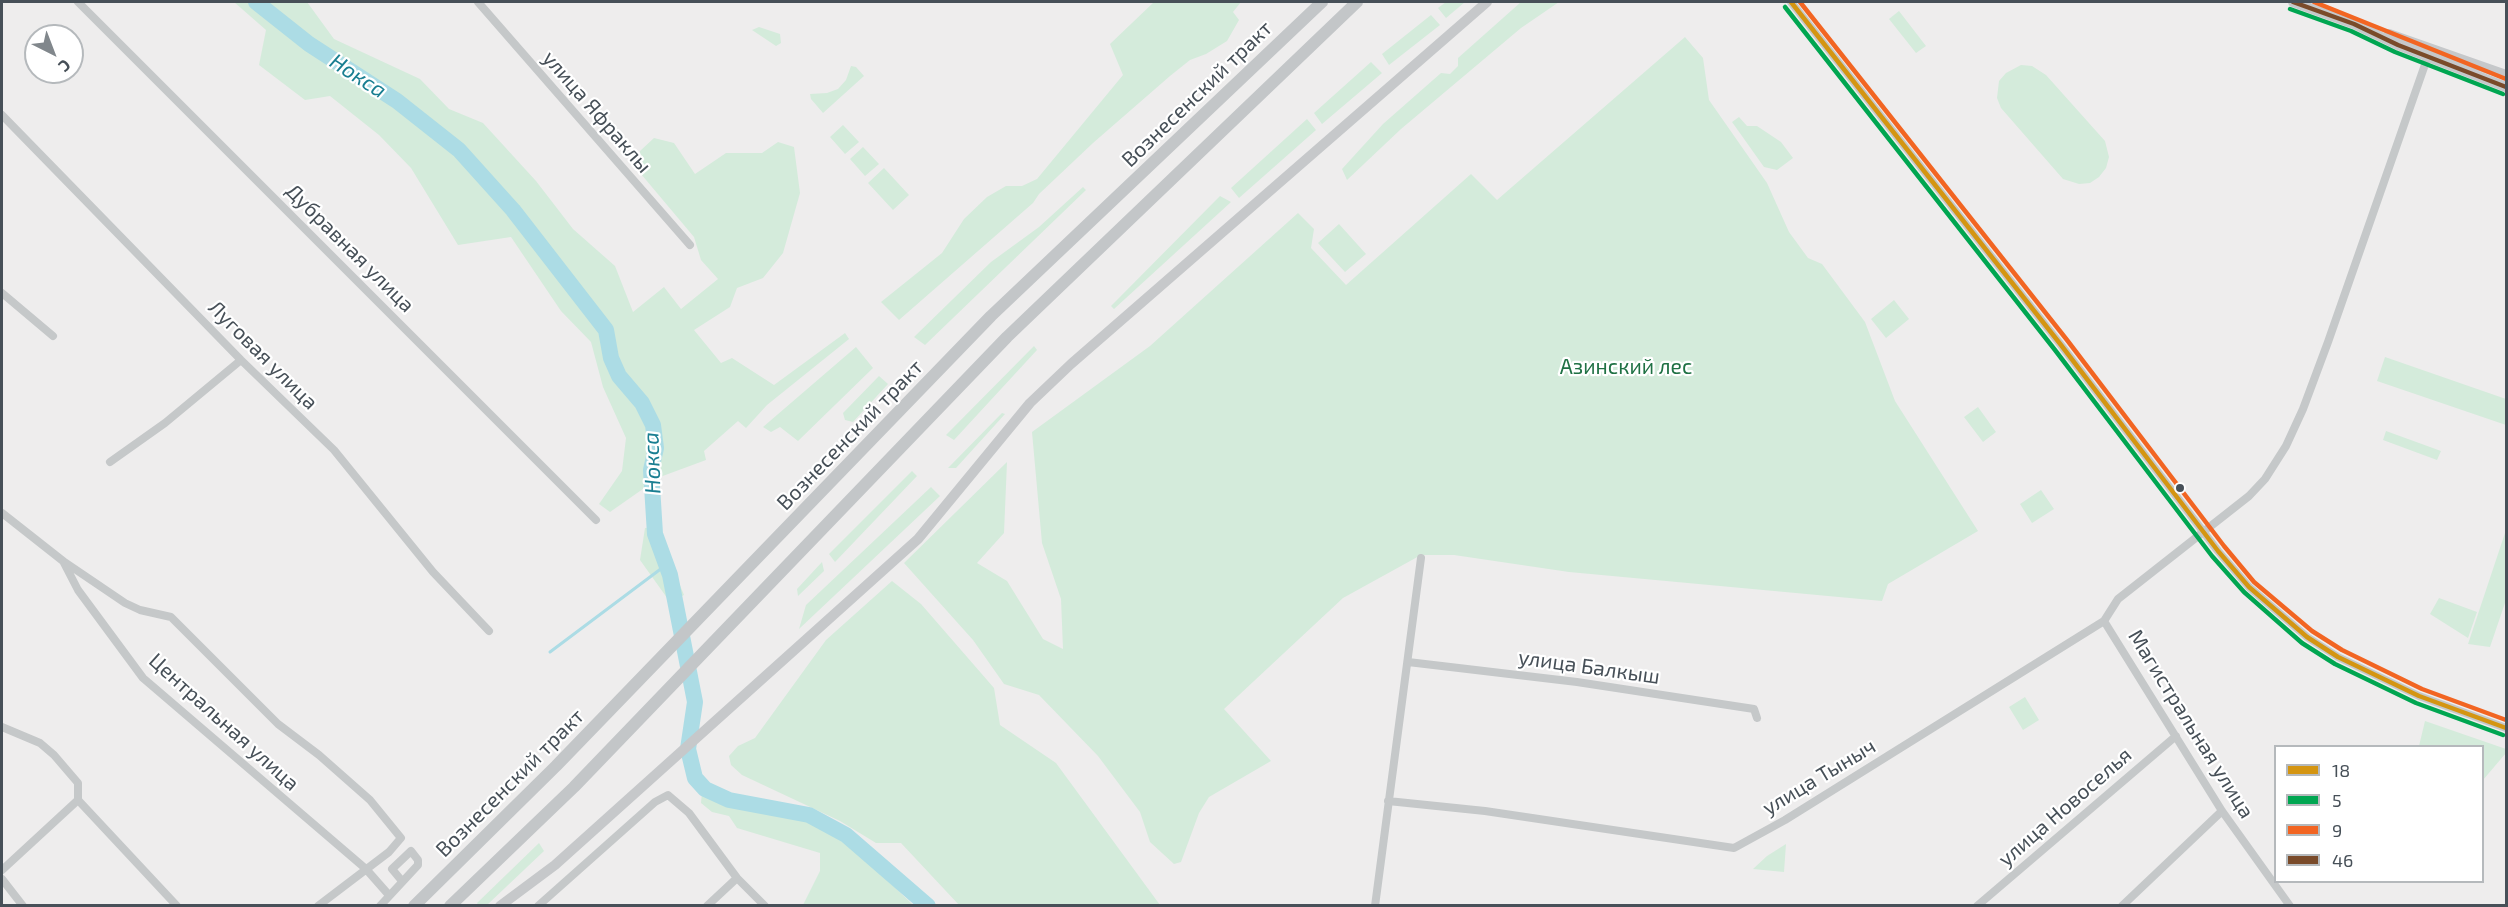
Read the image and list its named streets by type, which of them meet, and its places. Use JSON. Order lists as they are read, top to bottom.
{
  "streets": {
    "main road": ["Вознесенский тракт"],
    "street": [
      "улица Яфраклы",
      "Дубравная улица",
      "Луговая улица",
      "улица Балкыш",
      "Центральная улица",
      "Магистральная улица",
      "улица Тыныч",
      "улица Новоселья"
    ]
  },
  "crossings": [
    ["Магистральная улица", "улица Тыныч"],
    ["Магистральная улица", "улица Новоселья"]
  ],
  "water": ["Нокса"],
  "parks": ["Азинский лес"],
  "lines": [
    "transit line 18",
    "transit line 9",
    "transit line 46",
    "transit line 5"
  ],
  "legend": [
    "18",
    "5",
    "9",
    "46"
  ],
  "north": "bottom right"
}
